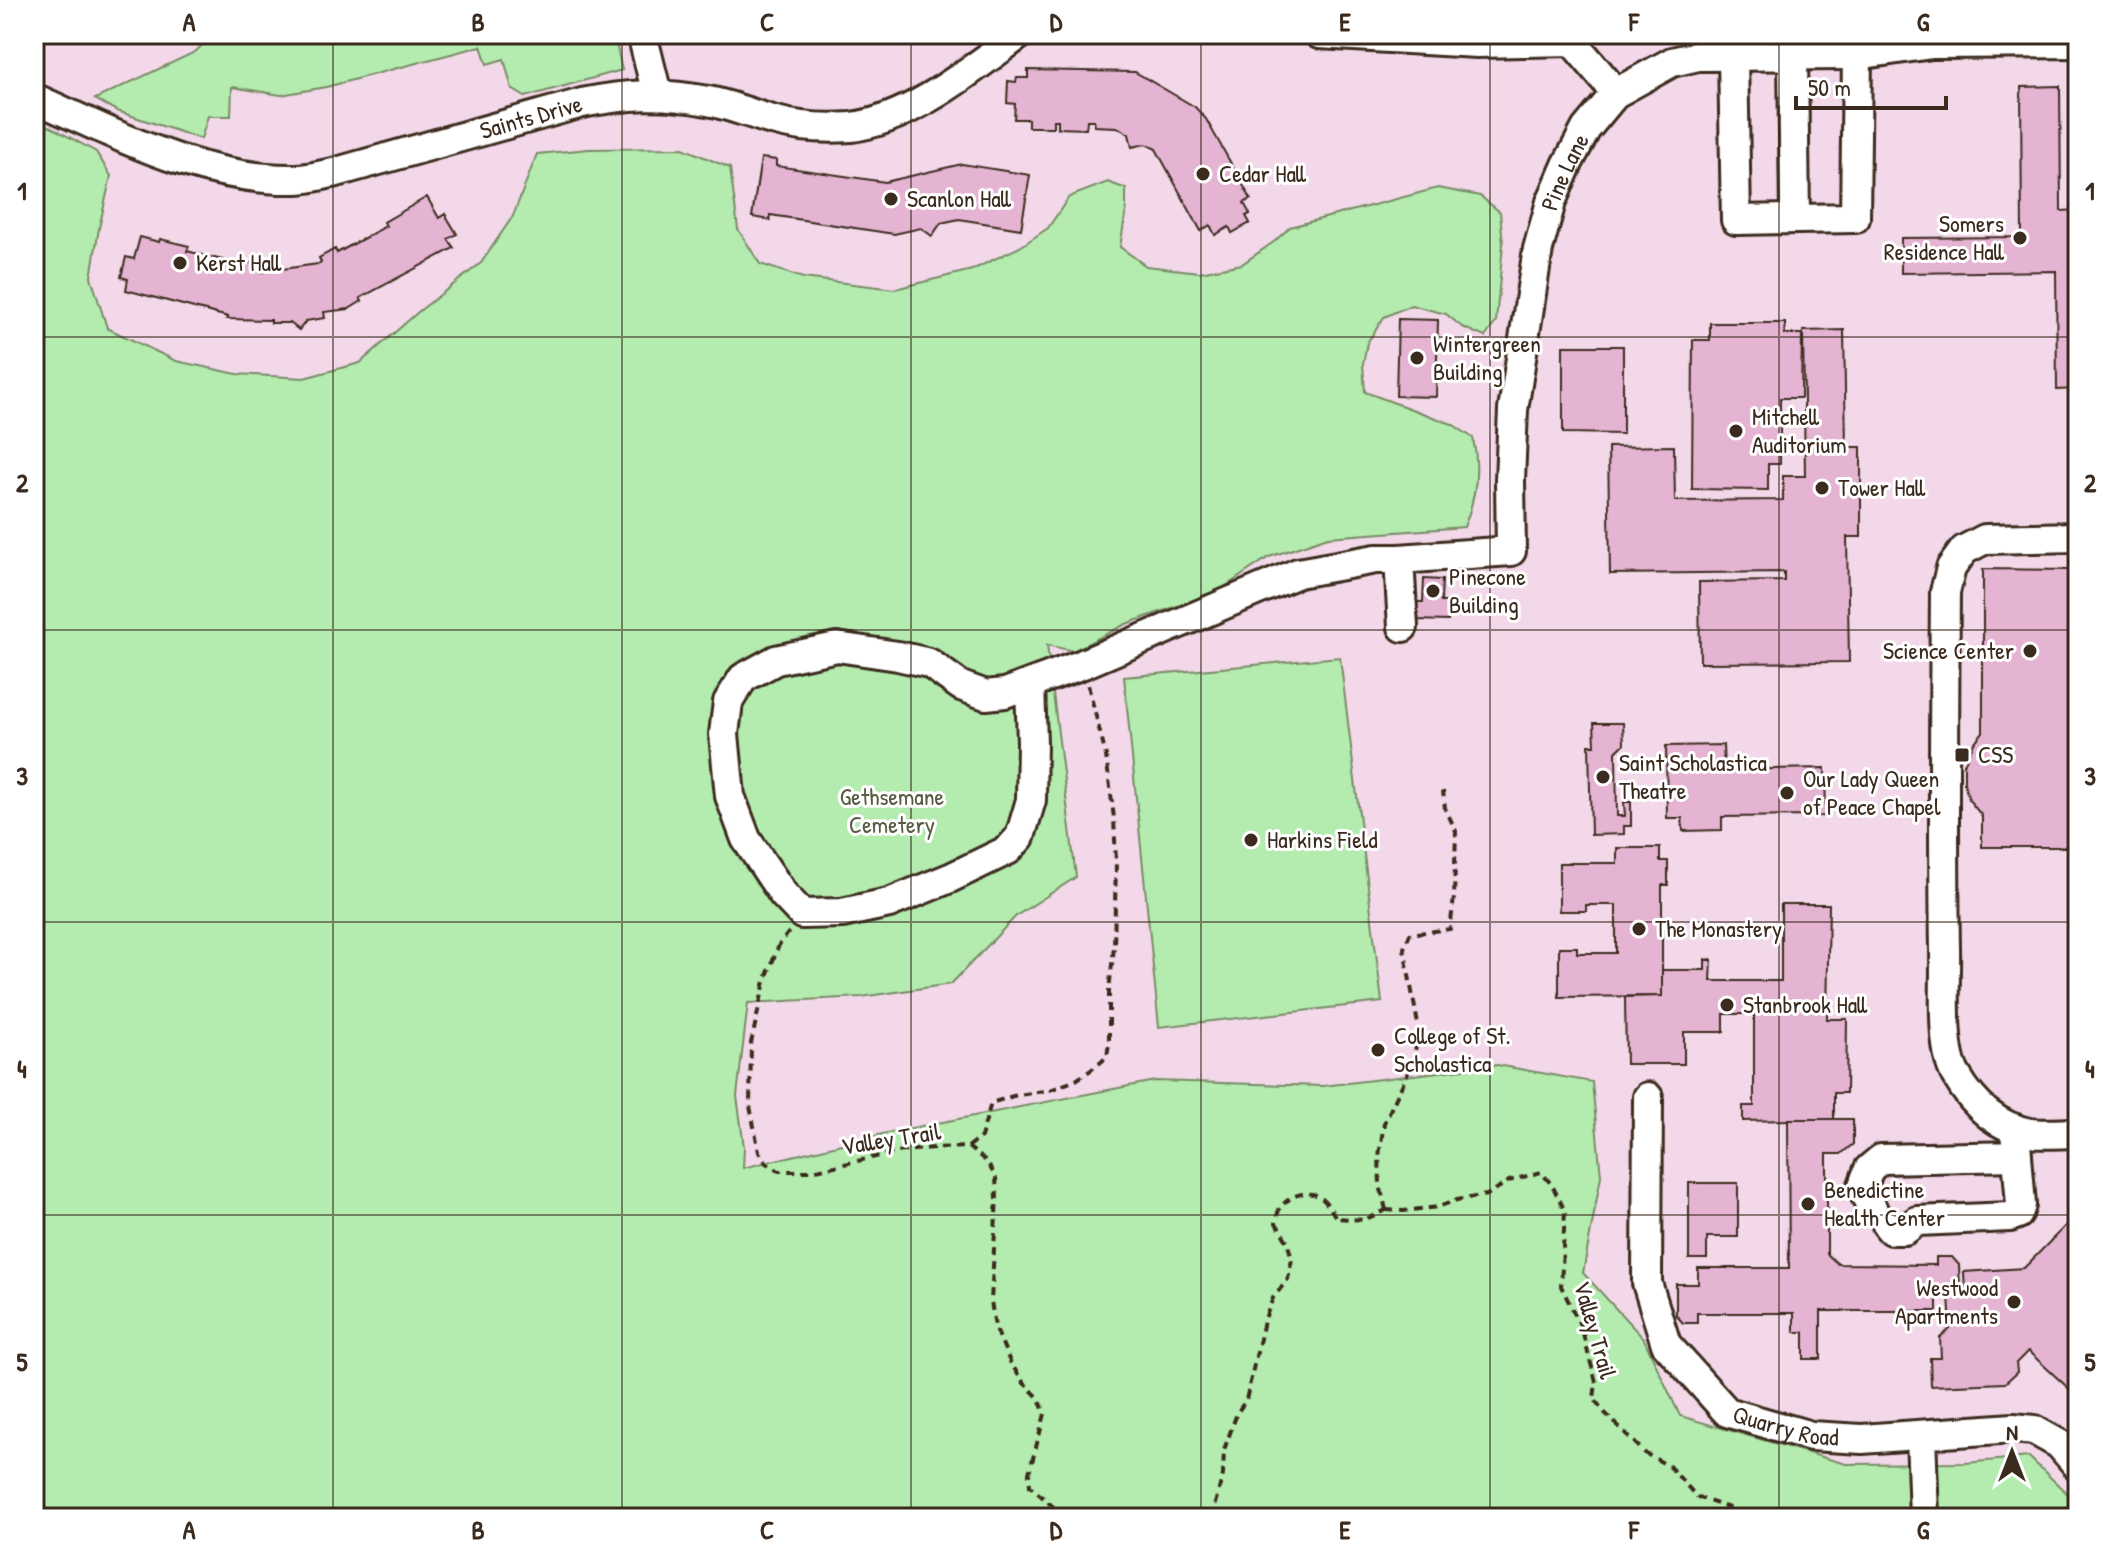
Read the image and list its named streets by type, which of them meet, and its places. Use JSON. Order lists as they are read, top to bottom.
{
  "streets": {
    "lane": ["Saints Drive", "Pine Lane", "Quarry Road"],
    "path": ["Valley Trail"]
  },
  "parks": ["Gethsemane Cemetery"],
  "places": {
    "other": [
      "Cedar Hall",
      "Scanlon Hall",
      "Somers Residence Hall",
      "Kerst Hall",
      "Wintergreen Building",
      "Mitchell Auditorium",
      "Tower Hall",
      "Pinecone Building",
      "Science Center",
      "Saint Scholastica Theatre",
      "Our Lady Queen of Peace Chapel",
      "Harkins Field",
      "The Monastery",
      "Stanbrook Hall",
      "College of St. Scholastica",
      "Benedictine Health Center",
      "Westwood Apartments"
    ],
    "transit": ["CSS"]
  },
  "scale_bar": "50 m",
  "north": "top",
  "grid": {
    "columns": [
      "A",
      "B",
      "C",
      "D",
      "E",
      "F",
      "G"
    ],
    "rows": [
      "1",
      "2",
      "3",
      "4",
      "5"
    ]
  }
}
